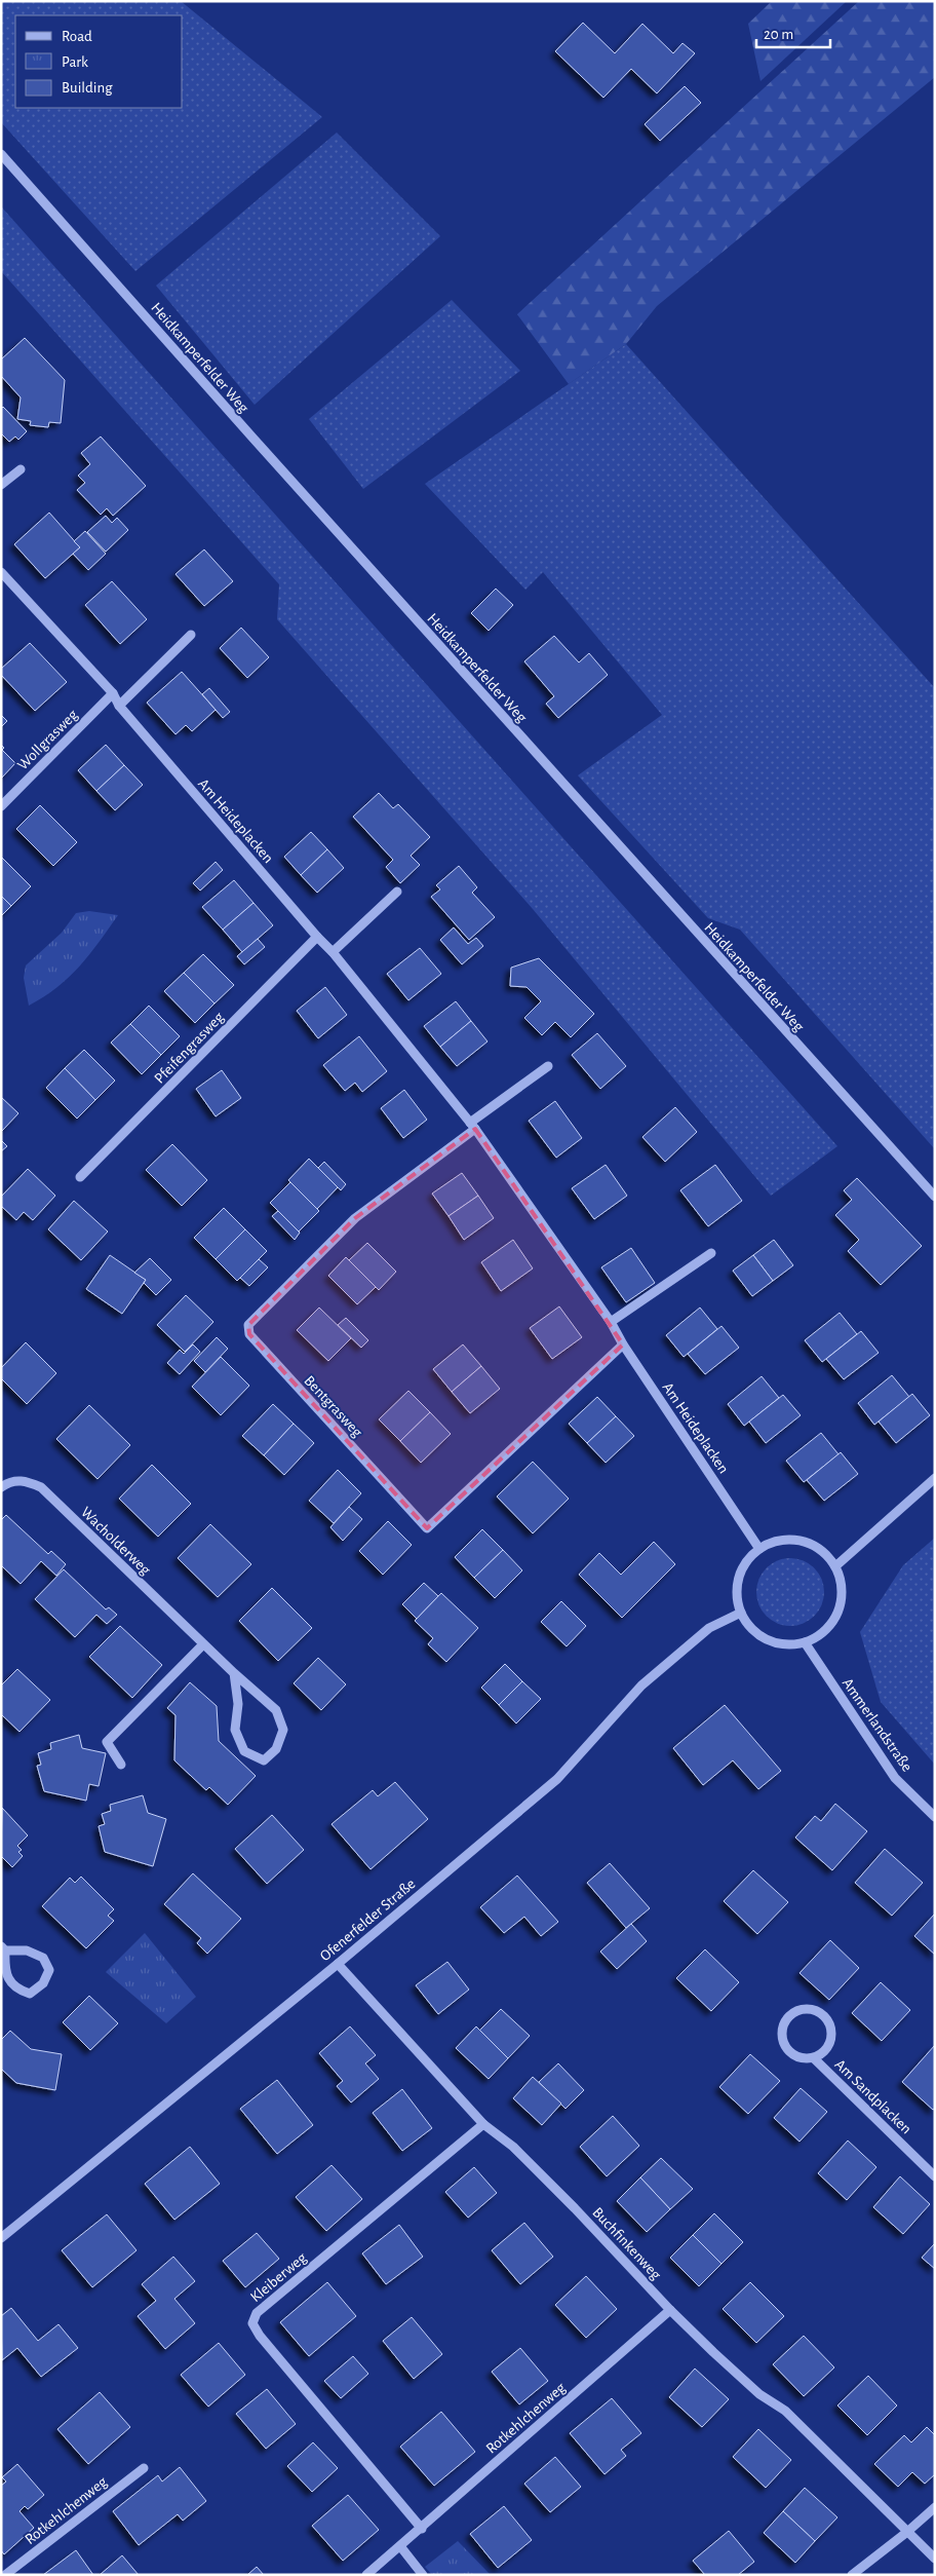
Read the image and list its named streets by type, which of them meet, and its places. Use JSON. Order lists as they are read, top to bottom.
{
  "streets": {
    "street": [
      "Heidkamperfelder Weg",
      "Wollgrasweg",
      "Am Heideplacken",
      "Pfeifengrasweg",
      "Bentgrasweg",
      "Wacholderweg",
      "Ammerlandstraße",
      "Ofenerfelder Straße",
      "Am Sandplacken",
      "Buchfinkenweg",
      "Kleiberweg",
      "Rotkehlchenweg"
    ]
  },
  "crossings": [
    ["Wollgrasweg", "Am Heideplacken"],
    ["Am Heideplacken", "Pfeifengrasweg"],
    ["Am Heideplacken", "Bentgrasweg"],
    ["Am Heideplacken", "Ammerlandstraße"],
    ["Am Heideplacken", "Ofenerfelder Straße"],
    ["Ammerlandstraße", "Ofenerfelder Straße"],
    ["Ofenerfelder Straße", "Buchfinkenweg"],
    ["Buchfinkenweg", "Kleiberweg"],
    ["Buchfinkenweg", "Rotkehlchenweg"],
    ["Kleiberweg", "Rotkehlchenweg"]
  ],
  "legend": ["Road", "Park", "Building"],
  "scale_bar": "20 m"
}
